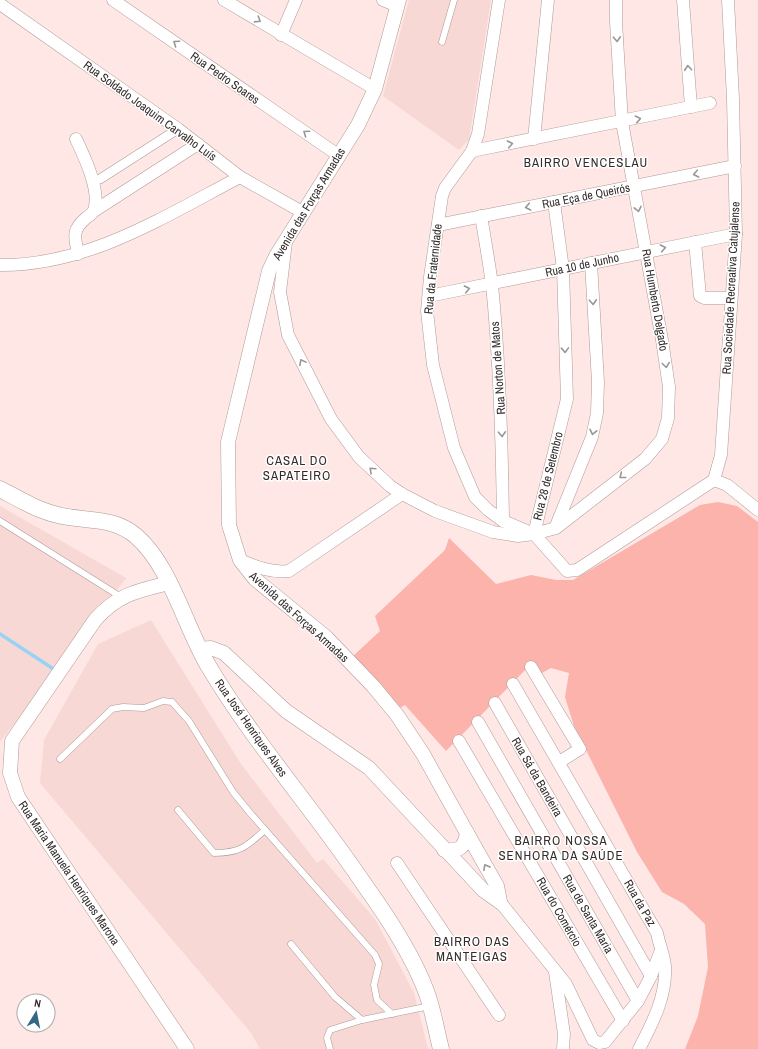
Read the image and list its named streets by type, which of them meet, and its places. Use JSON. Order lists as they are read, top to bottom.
{
  "streets": {
    "main road": ["Rua José Henriques Alves"],
    "street": [
      "Rua Pedro Soares",
      "Rua Soldado Joaquim Carvalho Luís",
      "Rua Eça de Queirós",
      "Avenida das Forças Armadas",
      "Rua 10 de Junho",
      "Rua da Fraternidade",
      "Rua Sociedade Recreativa Catujalense",
      "Rua Humberto Delgado",
      "Rua Norton de Matos",
      "Rua 28 de Setembro",
      "Rua Sá da Bandeira",
      "Rua Maria Manuela Henriques Marona",
      "Rua da Paz",
      "Rua do Comércio",
      "Rua de Santa Maria"
    ]
  },
  "crossings": [
    ["Rua Pedro Soares", "Avenida das Forças Armadas"],
    ["Rua Soldado Joaquim Carvalho Luís", "Avenida das Forças Armadas"],
    ["Rua Eça de Queirós", "Rua da Fraternidade"],
    ["Rua Eça de Queirós", "Rua Sociedade Recreativa Catujalense"],
    ["Rua Eça de Queirós", "Rua Humberto Delgado"],
    ["Rua Eça de Queirós", "Rua Norton de Matos"],
    ["Rua Eça de Queirós", "Rua 28 de Setembro"],
    ["Avenida das Forças Armadas", "Rua 28 de Setembro"],
    ["Rua 10 de Junho", "Rua da Fraternidade"],
    ["Rua 10 de Junho", "Rua Sociedade Recreativa Catujalense"],
    ["Rua 10 de Junho", "Rua Humberto Delgado"],
    ["Rua 10 de Junho", "Rua Norton de Matos"],
    ["Rua 10 de Junho", "Rua 28 de Setembro"],
    ["Rua da Fraternidade", "Rua Humberto Delgado"],
    ["Rua da Fraternidade", "Rua Norton de Matos"],
    ["Rua da Fraternidade", "Rua 28 de Setembro"],
    ["Rua Humberto Delgado", "Rua 28 de Setembro"],
    ["Rua José Henriques Alves", "Rua Maria Manuela Henriques Marona"]
  ],
  "one_way": ["Rua 10 de Junho"],
  "districts": [
    "BAIRRO VENCESLAU",
    "CASAL DO SAPATEIRO",
    "BAIRRO NOSSA SENHORA DA SAÚDE",
    "BAIRRO DAS MANTEIGAS"
  ],
  "north": "top"
}
